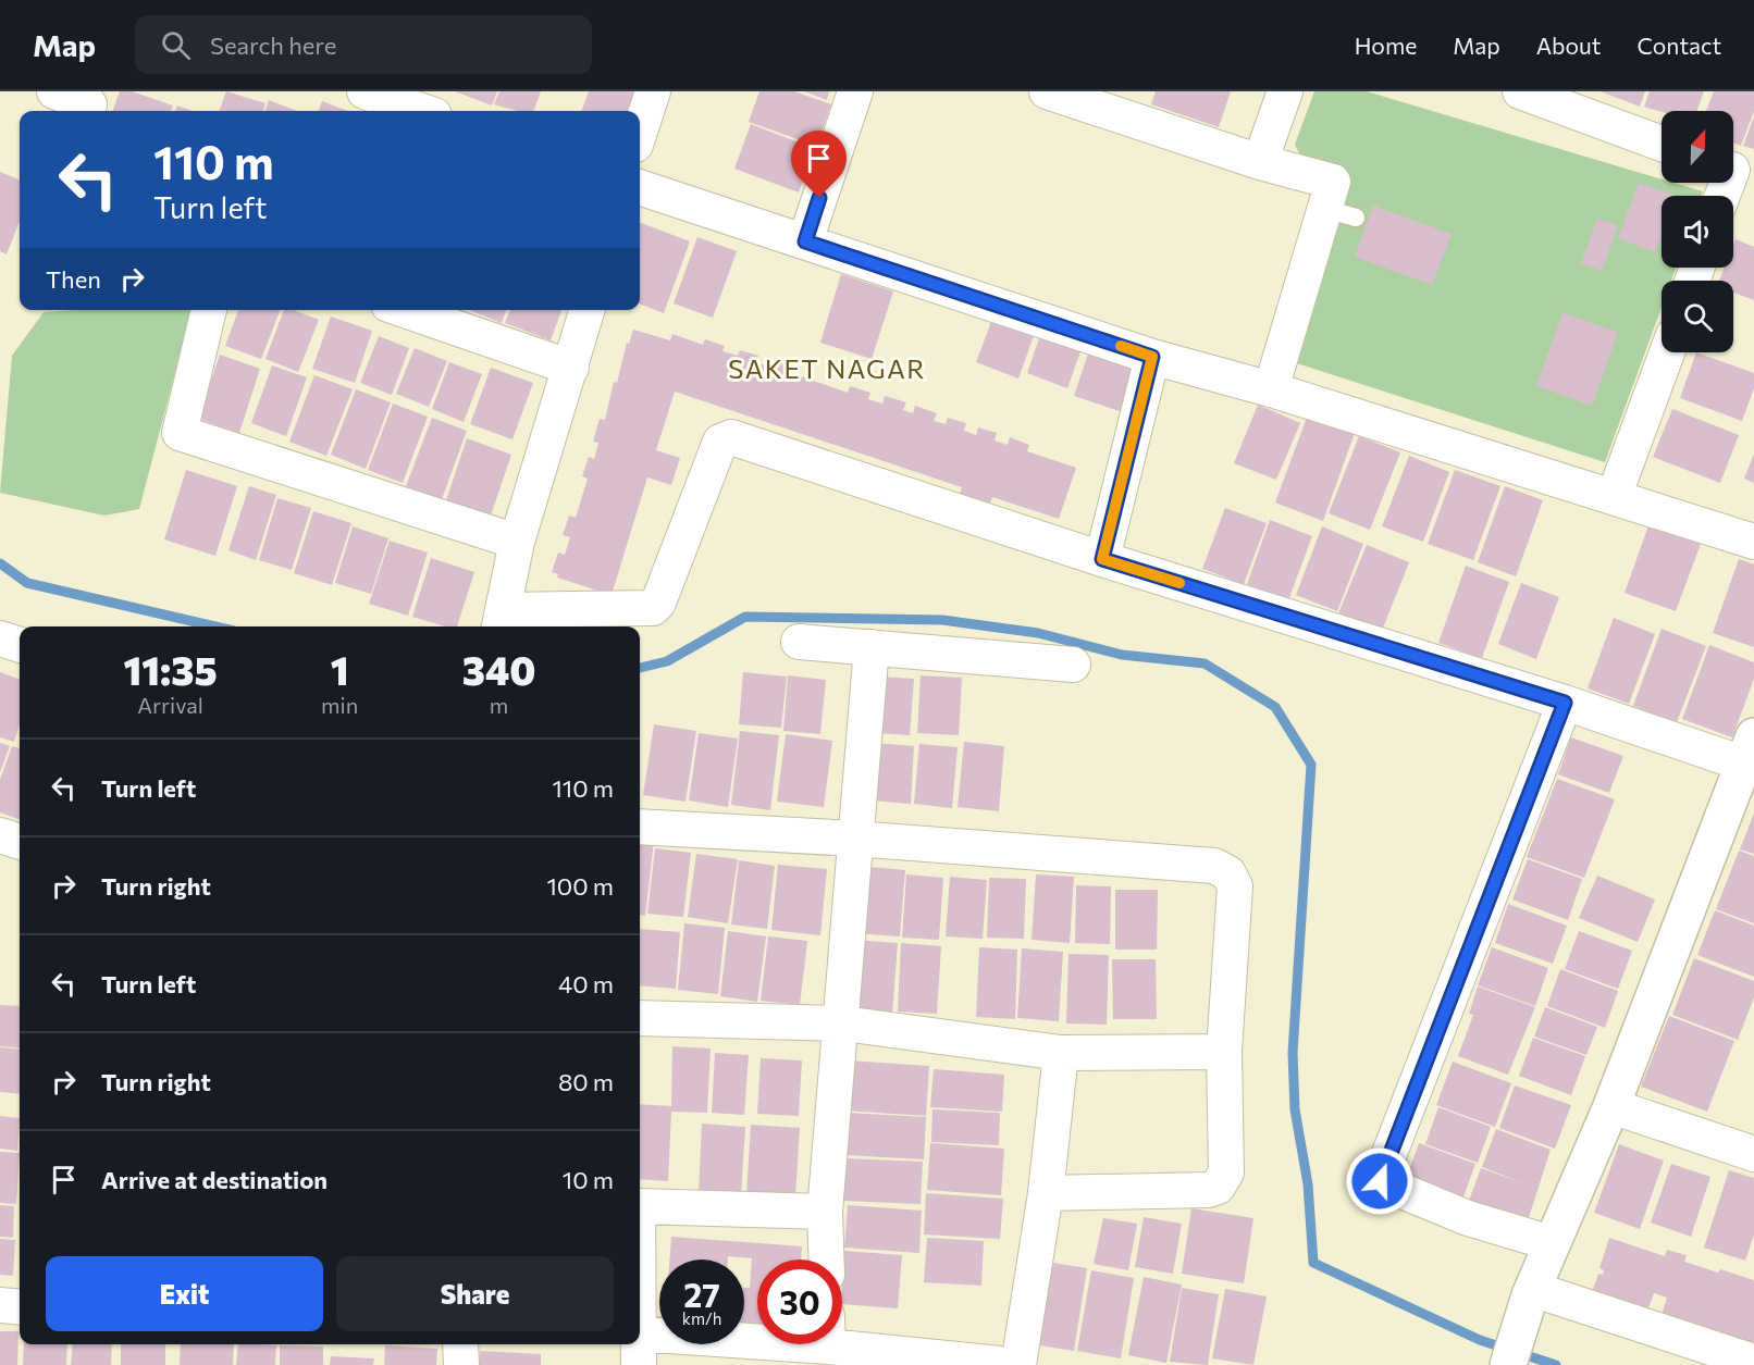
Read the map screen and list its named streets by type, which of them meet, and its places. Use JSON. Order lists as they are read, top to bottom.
{
  "districts": ["SAKET NAGAR"],
  "north": "top",
  "page": {
    "header": "Map",
    "search": "Search here",
    "nav": [
      "Home",
      "Map",
      "About",
      "Contact"
    ],
    "turn": ["110 m", "Turn left"],
    "then": "Then",
    "eta": [
      "11:35",
      "Arrival",
      "1",
      "min",
      "340",
      "m"
    ],
    "list": [
      {
        "name": "Turn left",
        "value": "110 m"
      },
      {
        "name": "Turn right",
        "value": "100 m"
      },
      {
        "name": "Turn left",
        "value": "40 m"
      },
      {
        "name": "Turn right",
        "value": "80 m"
      },
      {
        "name": "Arrive at destination",
        "value": "10 m"
      }
    ],
    "buttons": ["Exit", "Share"],
    "speed": "27 km/h",
    "limit": "30"
  }
}
